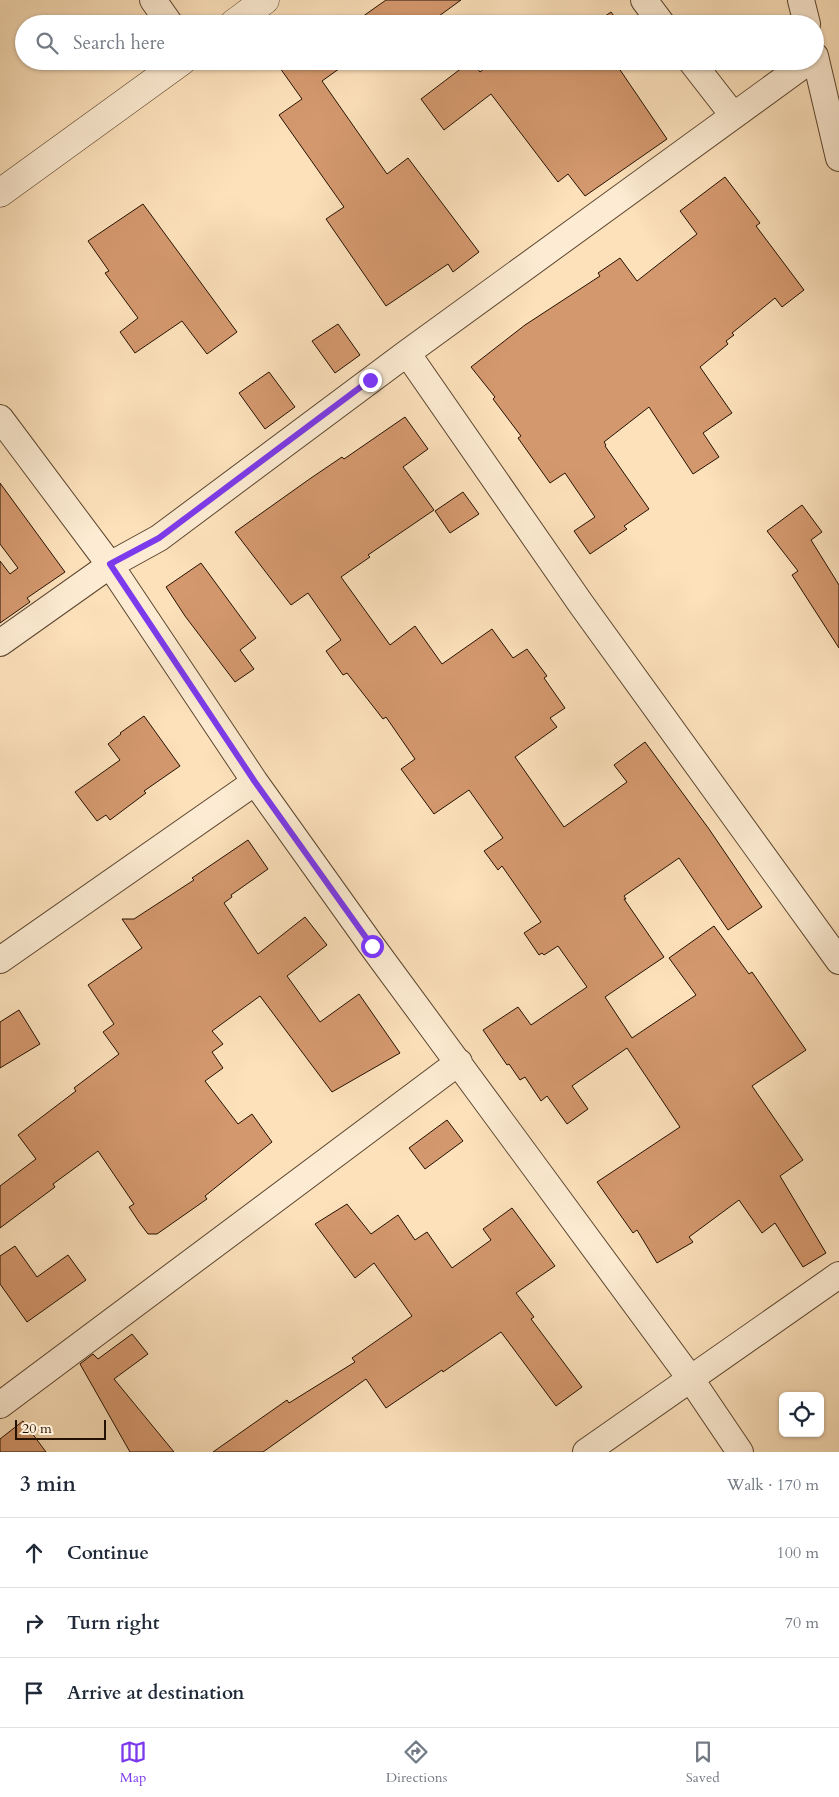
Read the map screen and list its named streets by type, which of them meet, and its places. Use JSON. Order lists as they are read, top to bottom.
{
  "scale_bar": "20 m",
  "page": {
    "search": "Search here",
    "scale": "20 m",
    "heading": ["3 min", "Walk · 170 m"],
    "list": [
      ["Continue", "100 m"],
      ["Turn right", "70 m"],
      "Arrive at destination"
    ],
    "nav": ["Map", "Directions", "Saved"]
  }
}
